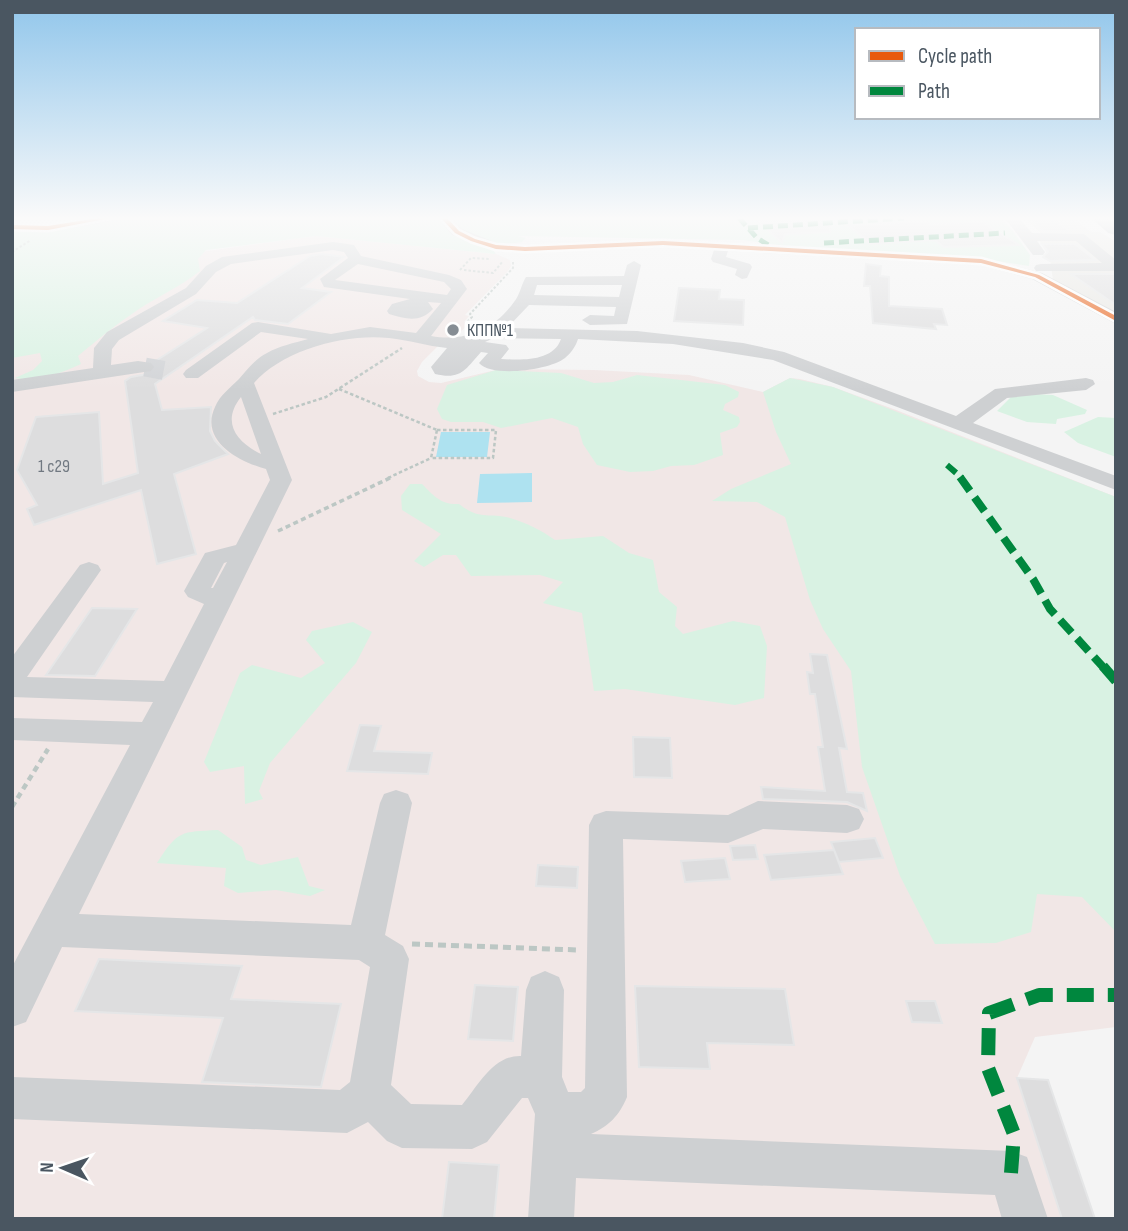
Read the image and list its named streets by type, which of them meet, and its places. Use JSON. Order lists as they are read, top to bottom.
{
  "places": ["КПП№1"],
  "house_numbers": ["1 с29"],
  "legend": ["Cycle path", "Path"],
  "north": "left"
}
